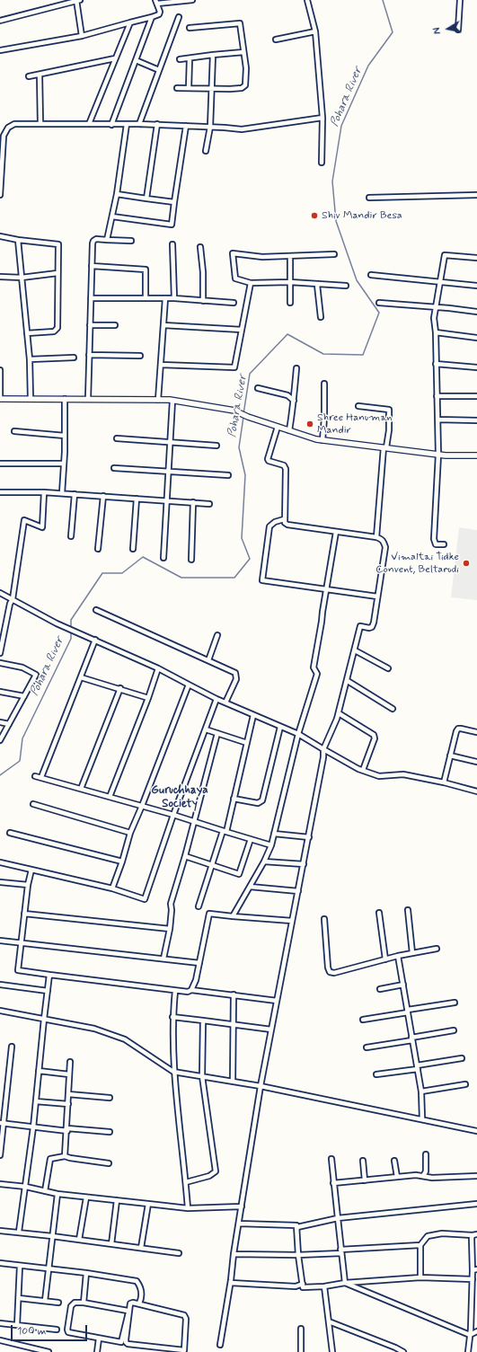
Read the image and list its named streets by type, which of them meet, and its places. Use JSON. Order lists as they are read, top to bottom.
{
  "districts": ["Guruchhaya Society"],
  "water": ["Pohara River"],
  "places": ["Shiv Mandir Besa", "Shree Hanuman Mandir", "Vimaltai Tidke Convent, Beltarodi"],
  "scale_bar": "100 m",
  "north": "left"
}
